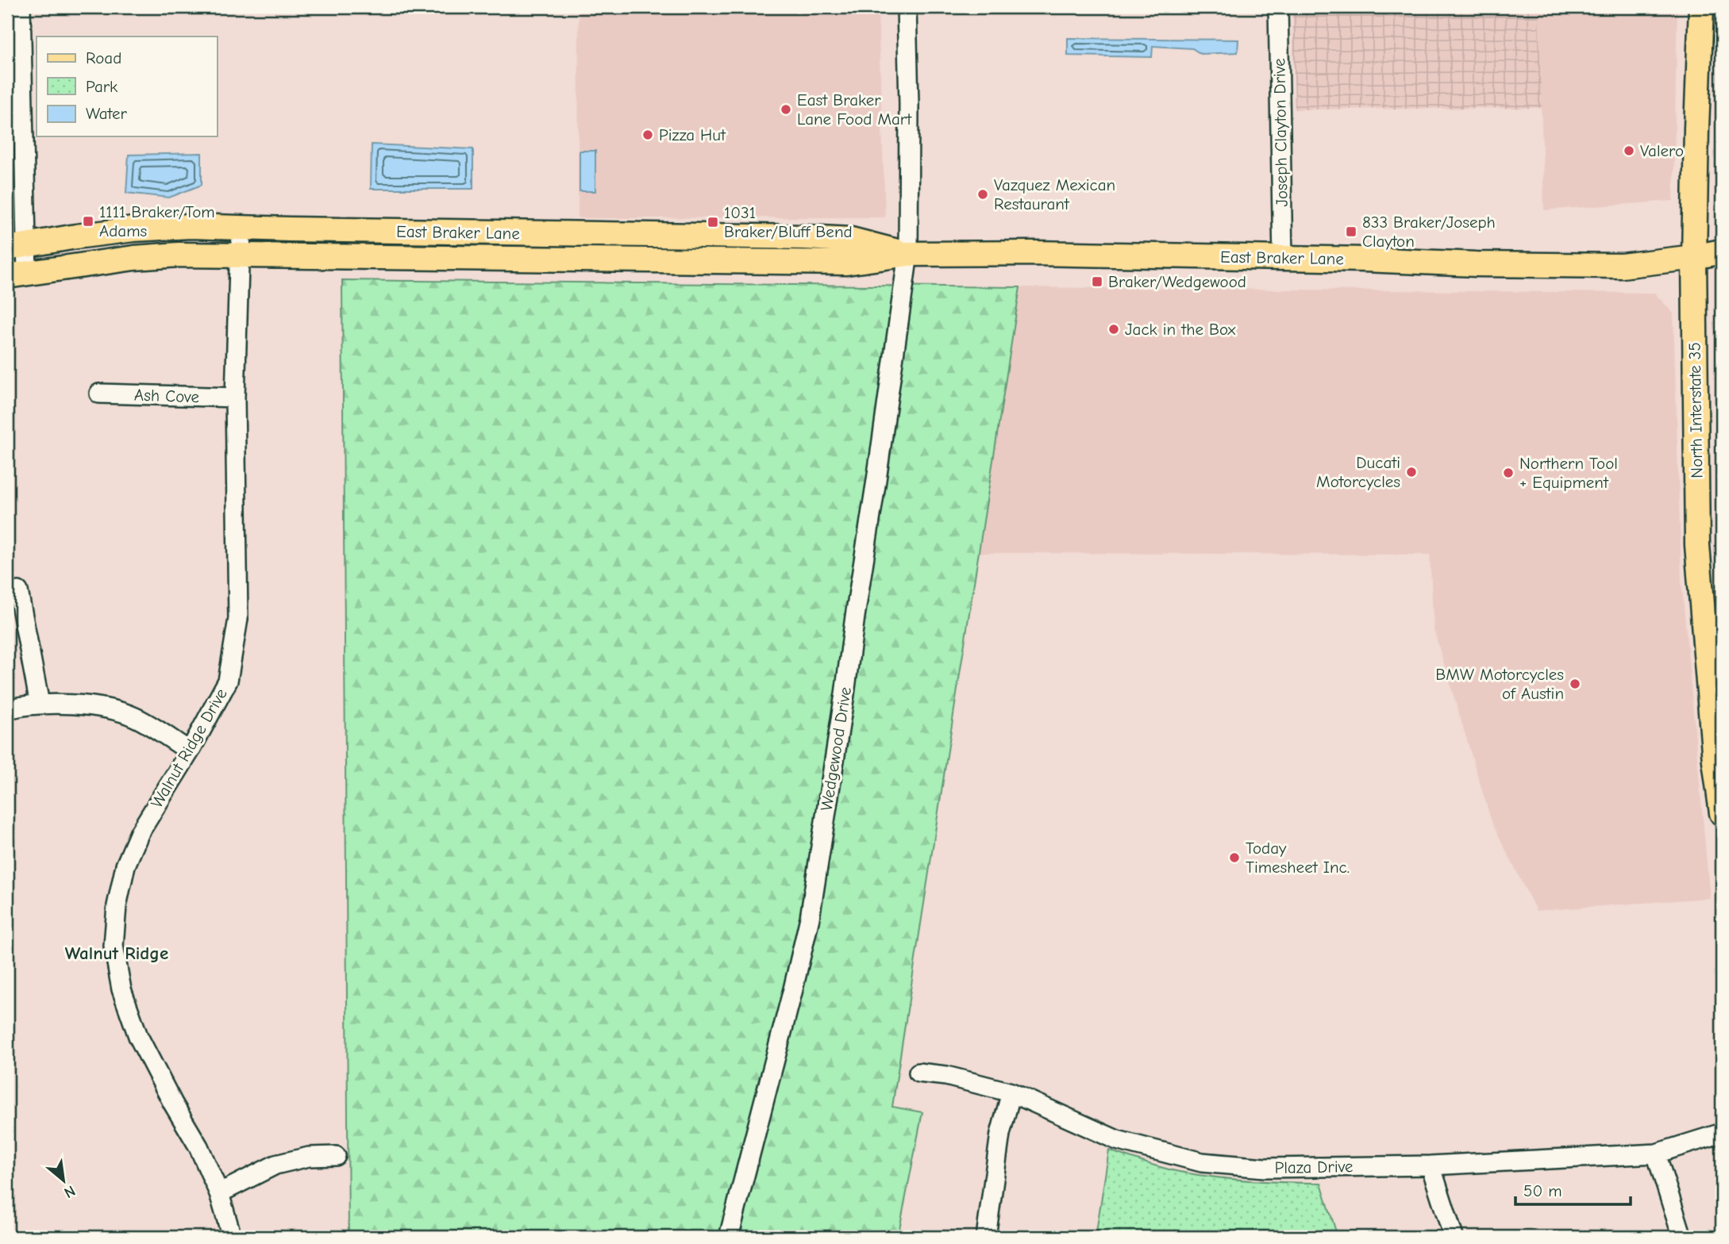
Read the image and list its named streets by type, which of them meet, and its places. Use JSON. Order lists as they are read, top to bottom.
{
  "streets": {
    "main road": ["East Braker Lane", "North Interstate 35"],
    "street": [
      "Joseph Clayton Drive",
      "Ash Cove",
      "Walnut Ridge Drive",
      "Wedgewood Drive",
      "Plaza Drive"
    ]
  },
  "crossings": [
    ["Joseph Clayton Drive", "East Braker Lane"],
    ["East Braker Lane", "North Interstate 35"],
    ["East Braker Lane", "Walnut Ridge Drive"],
    ["East Braker Lane", "Wedgewood Drive"],
    ["Ash Cove", "Walnut Ridge Drive"]
  ],
  "districts": ["Walnut Ridge"],
  "places": {
    "other": [
      "East Braker Lane Food Mart",
      "Pizza Hut",
      "Valero",
      "Vazquez Mexican Restaurant",
      "Jack in the Box",
      "Ducati Motorcycles",
      "Northern Tool + Equipment",
      "BMW Motorcycles of Austin",
      "Today Timesheet Inc."
    ],
    "transit": [
      "1111 Braker/Tom Adams",
      "1031 Braker/Bluff Bend",
      "833 Braker/Joseph Clayton",
      "Braker/Wedgewood"
    ]
  },
  "legend": ["Road", "Park", "Water"],
  "scale_bar": "50 m",
  "north": "bottom right"
}
